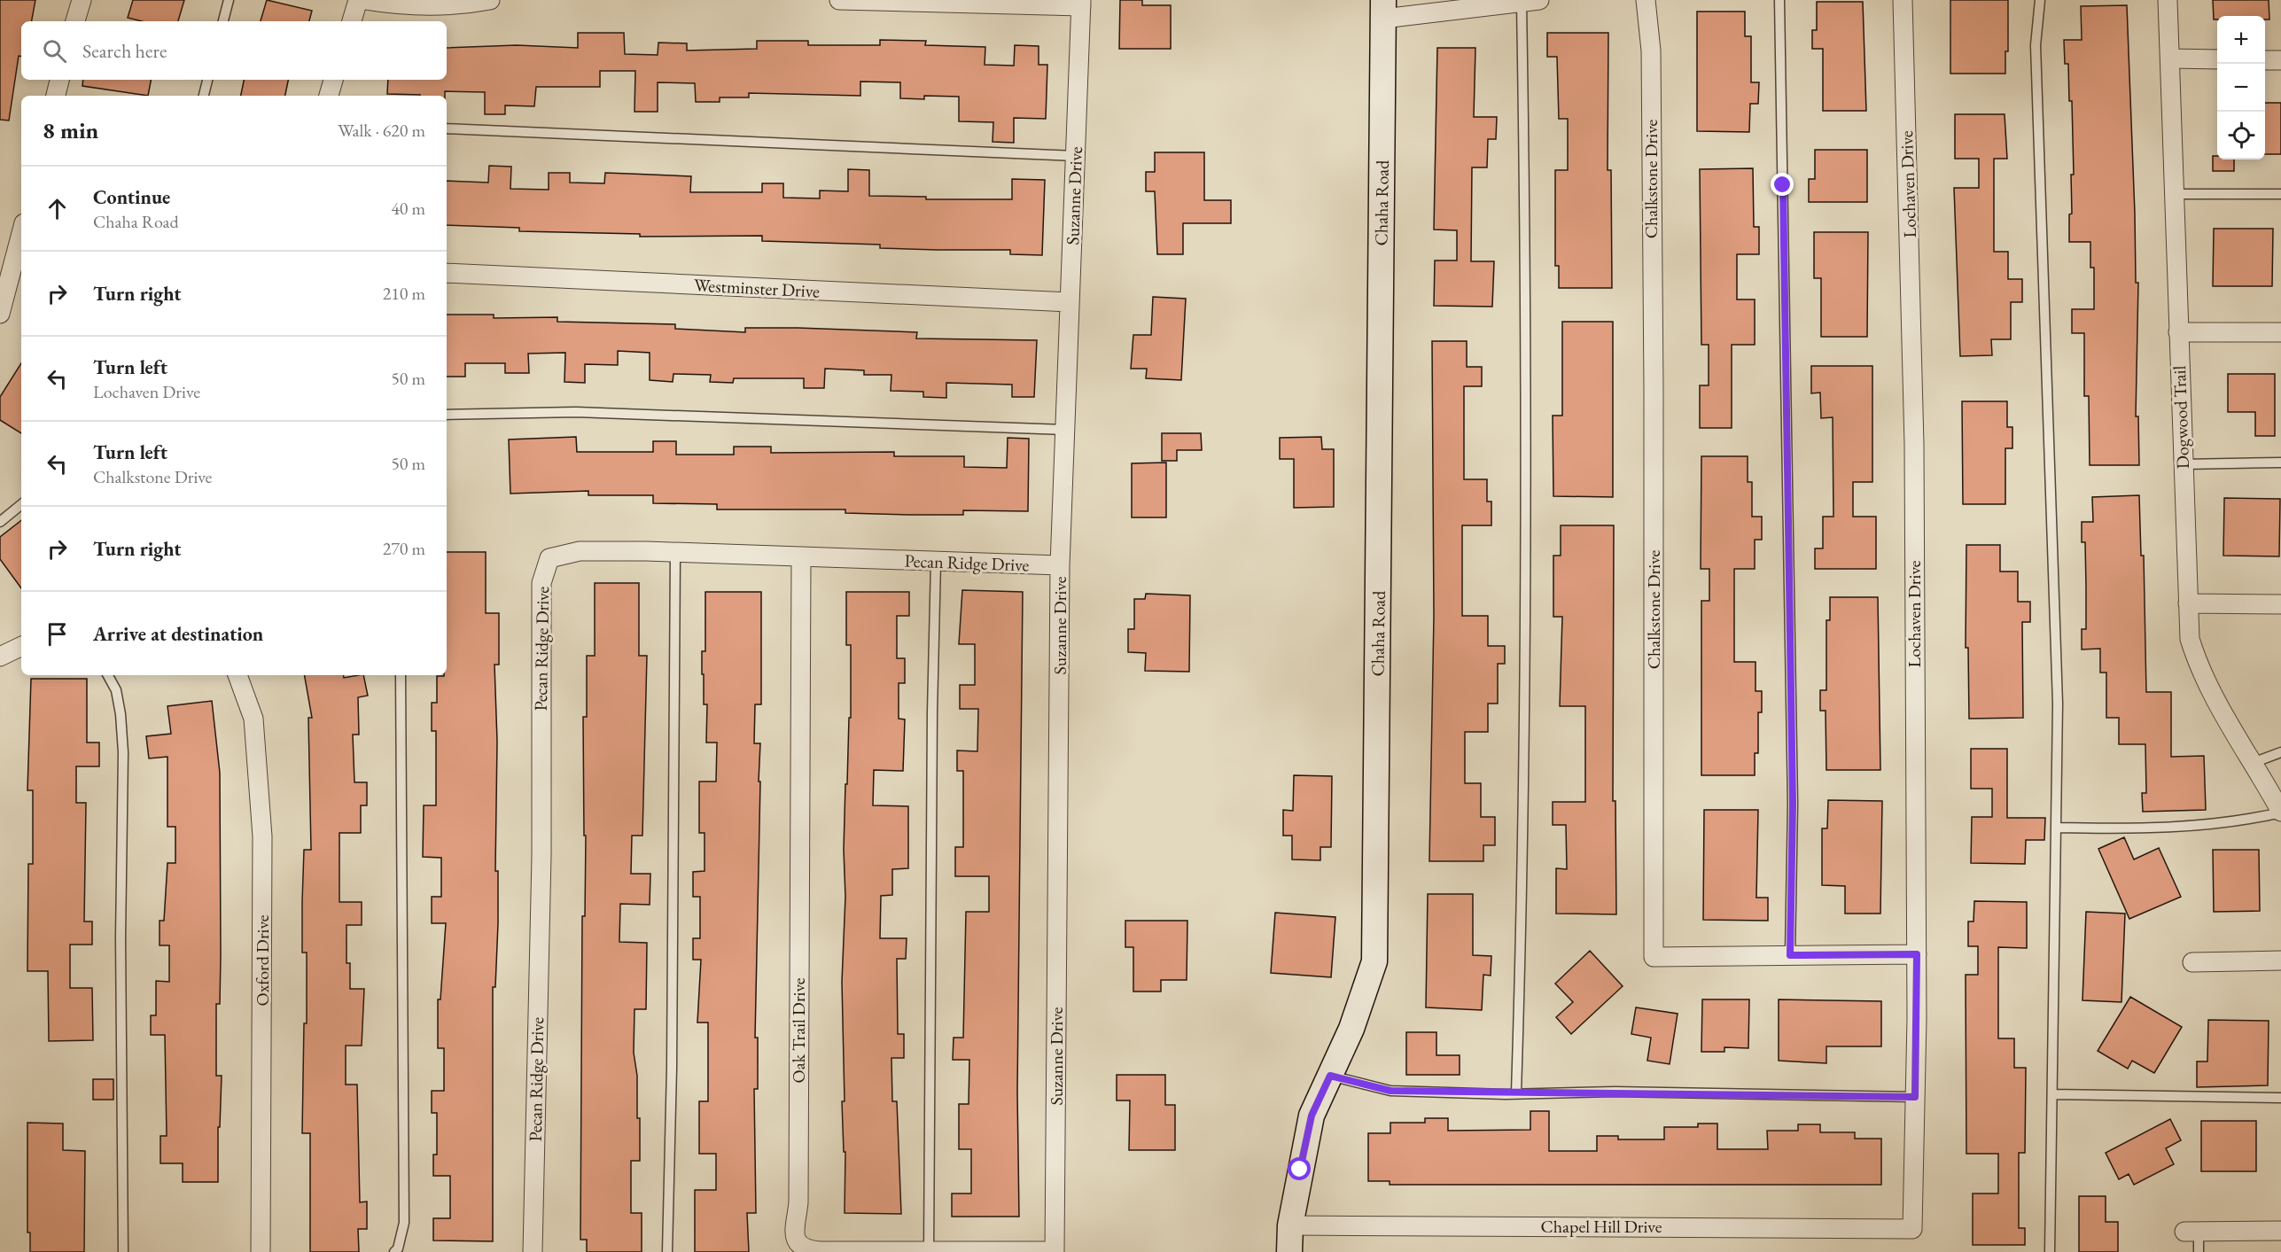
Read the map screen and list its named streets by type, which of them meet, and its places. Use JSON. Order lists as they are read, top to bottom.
{
  "streets": {
    "street": [
      "Chalkstone Drive",
      "Lochaven Drive",
      "Suzanne Drive",
      "Chaha Road",
      "Westminster Drive",
      "Dogwood Trail",
      "Pecan Ridge Drive",
      "Oxford Drive",
      "Oak Trail Drive",
      "Chapel Hill Drive"
    ]
  },
  "crossings": [
    ["Chalkstone Drive", "Lochaven Drive"],
    ["Lochaven Drive", "Chapel Hill Drive"],
    ["Suzanne Drive", "Westminster Drive"],
    ["Suzanne Drive", "Pecan Ridge Drive"],
    ["Suzanne Drive", "Oak Trail Drive"],
    ["Chaha Road", "Chapel Hill Drive"],
    ["Pecan Ridge Drive", "Oak Trail Drive"]
  ],
  "page": {
    "map_buttons": ["+", "−"],
    "search": "Search here",
    "heading": ["8 min", "Walk · 620 m"],
    "list": [
      ["Continue", "Chaha Road", "40 m"],
      ["Turn right", "210 m"],
      ["Turn left", "Lochaven Drive", "50 m"],
      ["Turn left", "Chalkstone Drive", "50 m"],
      ["Turn right", "270 m"],
      "Arrive at destination"
    ]
  }
}
